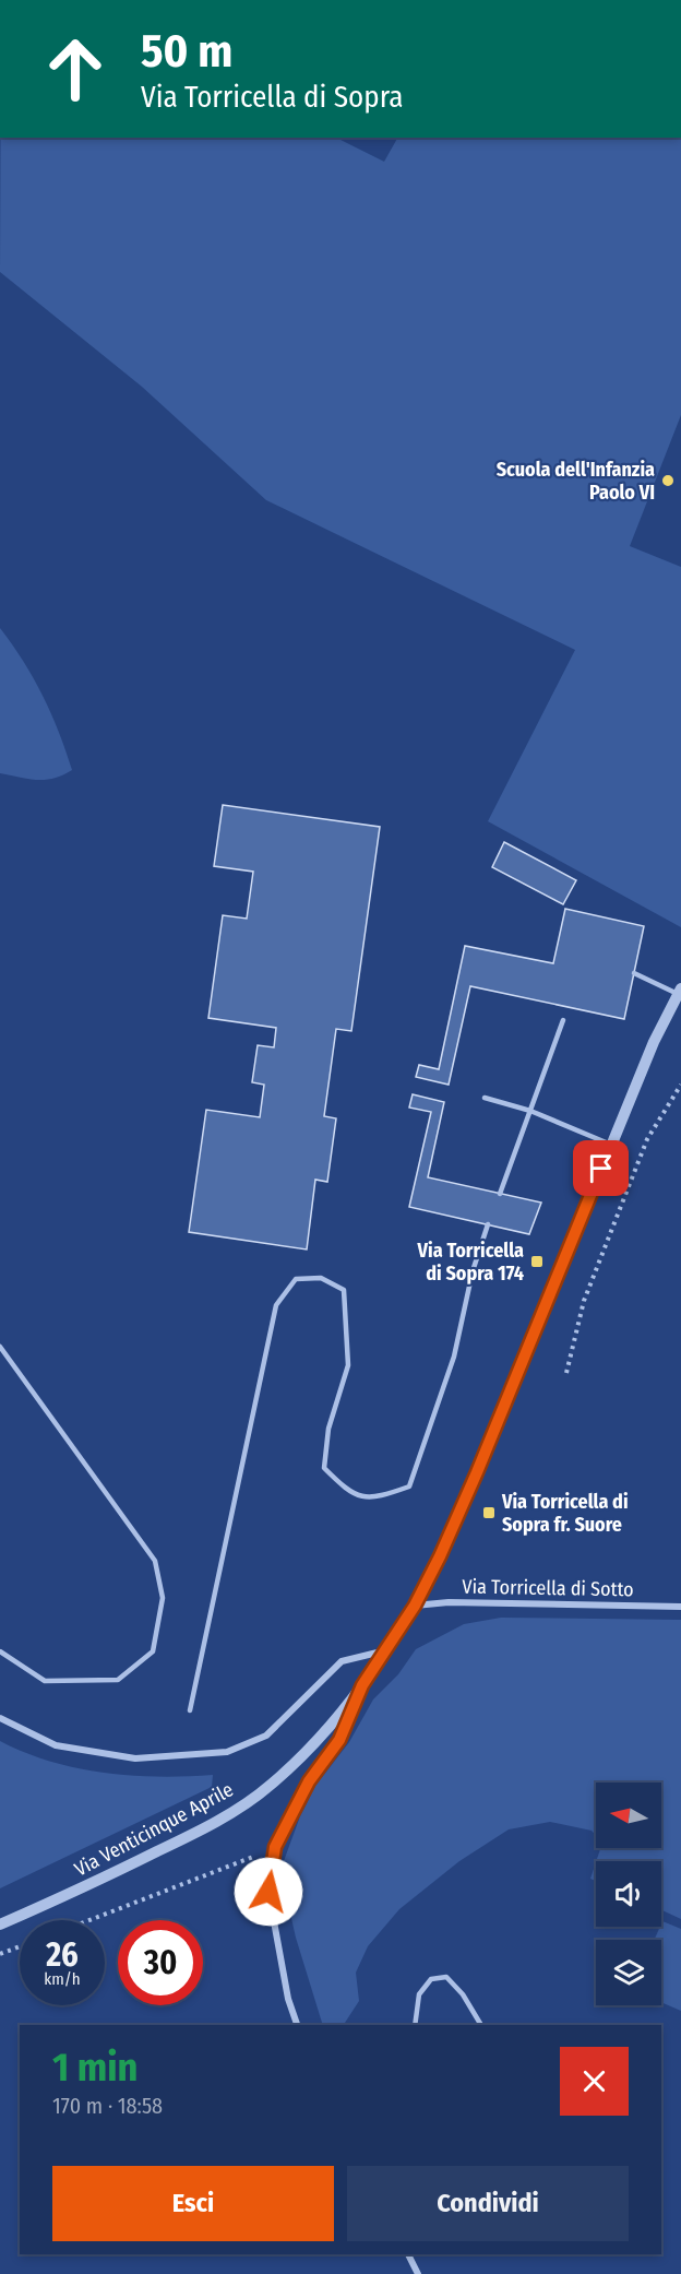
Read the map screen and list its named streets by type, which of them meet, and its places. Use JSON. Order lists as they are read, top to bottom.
{
  "streets": {
    "street": ["Via Torricella di Sotto", "Via Venticinque Aprile"]
  },
  "crossings": [
    ["Via Torricella di Sotto", "Via Venticinque Aprile"]
  ],
  "places": {
    "other": ["Scuola dell'Infanzia Paolo VI"],
    "transit": ["Via Torricella di Sopra 174", "Via Torricella di Sopra fr. Suore"]
  },
  "north": "left",
  "page": {
    "turn": ["50 m", "Via Torricella di Sopra"],
    "speed": "26 km/h",
    "limit": "30",
    "heading": ["1 min", "170 m · 18:58"],
    "buttons": ["Esci", "Condividi"]
  }
}
